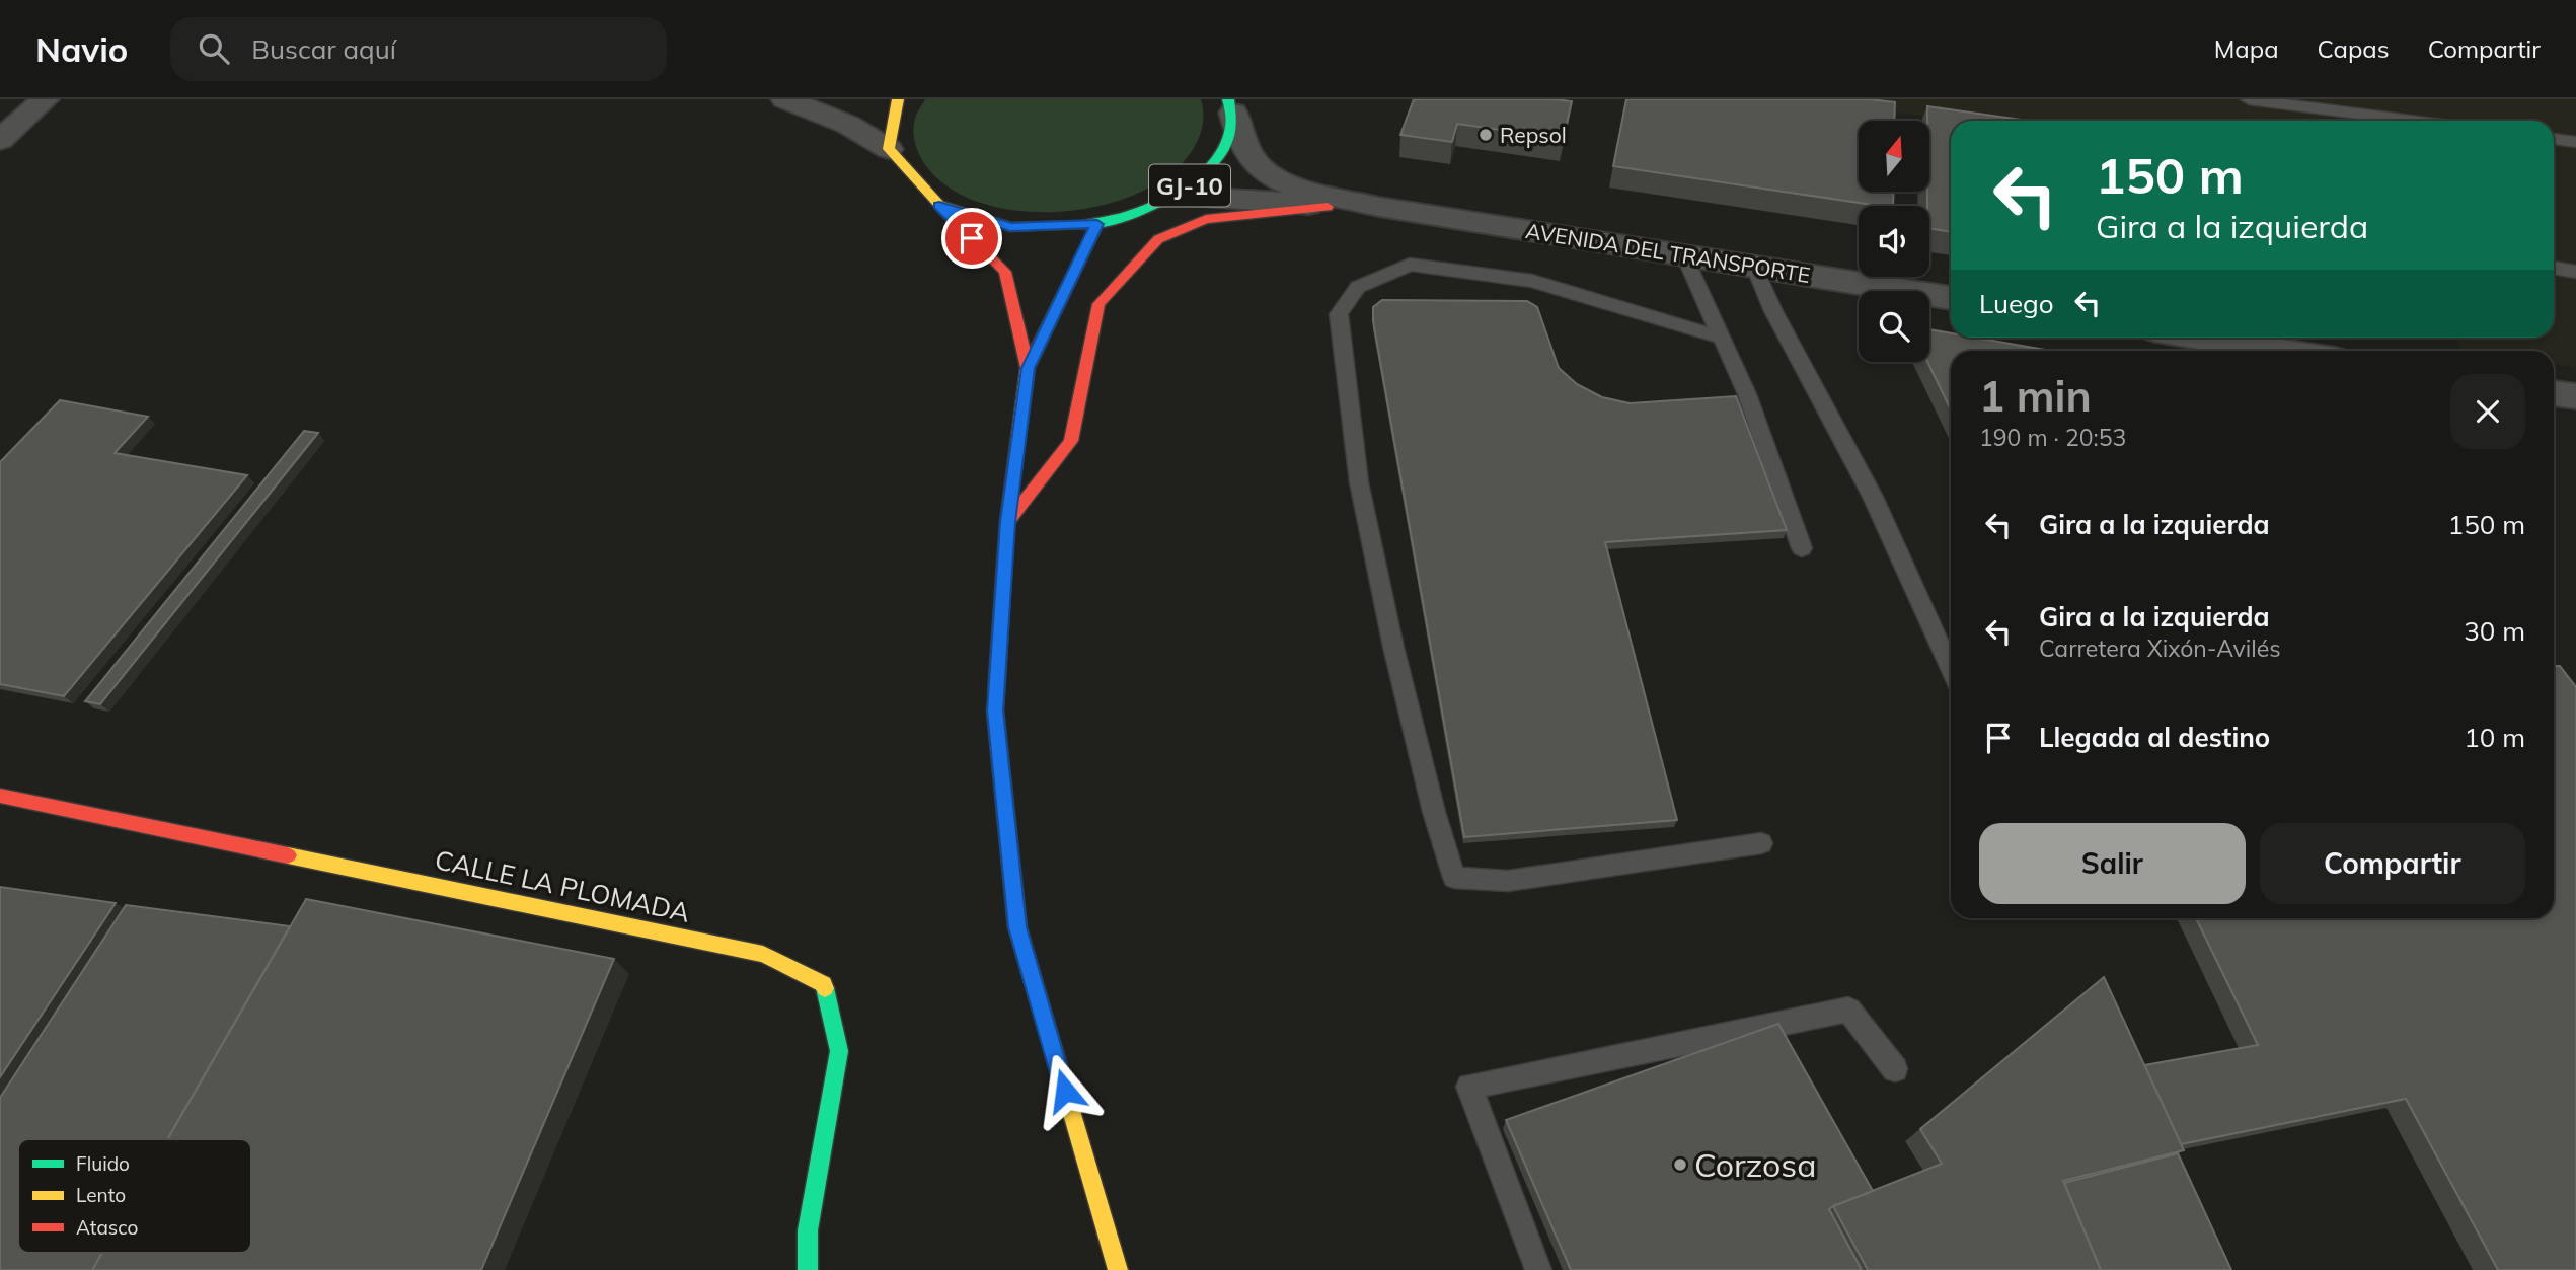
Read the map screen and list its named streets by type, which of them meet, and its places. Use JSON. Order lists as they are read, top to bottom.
{
  "streets": {
    "main road": ["GJ-10", "CALLE LA PLOMADA"],
    "street": ["AVENIDA DEL TRANSPORTE"]
  },
  "places": ["Repsol", "Corzosa"],
  "legend": ["Fluido", "Lento", "Atasco"],
  "north": "top",
  "page": {
    "header": "Navio",
    "search": "Buscar aquí",
    "nav": ["Mapa", "Capas", "Compartir"],
    "turn": ["150 m", "Gira a la izquierda"],
    "then": "Luego",
    "heading": ["1 min", "190 m · 20:53"],
    "list": [
      {
        "name": "Gira a la izquierda",
        "value": "150 m"
      },
      {
        "name": "Gira a la izquierda",
        "note": "Carretera Xixón-Avilés",
        "value": "30 m"
      },
      {
        "name": "Llegada al destino",
        "value": "10 m"
      }
    ],
    "buttons": ["Salir", "Compartir"]
  }
}
